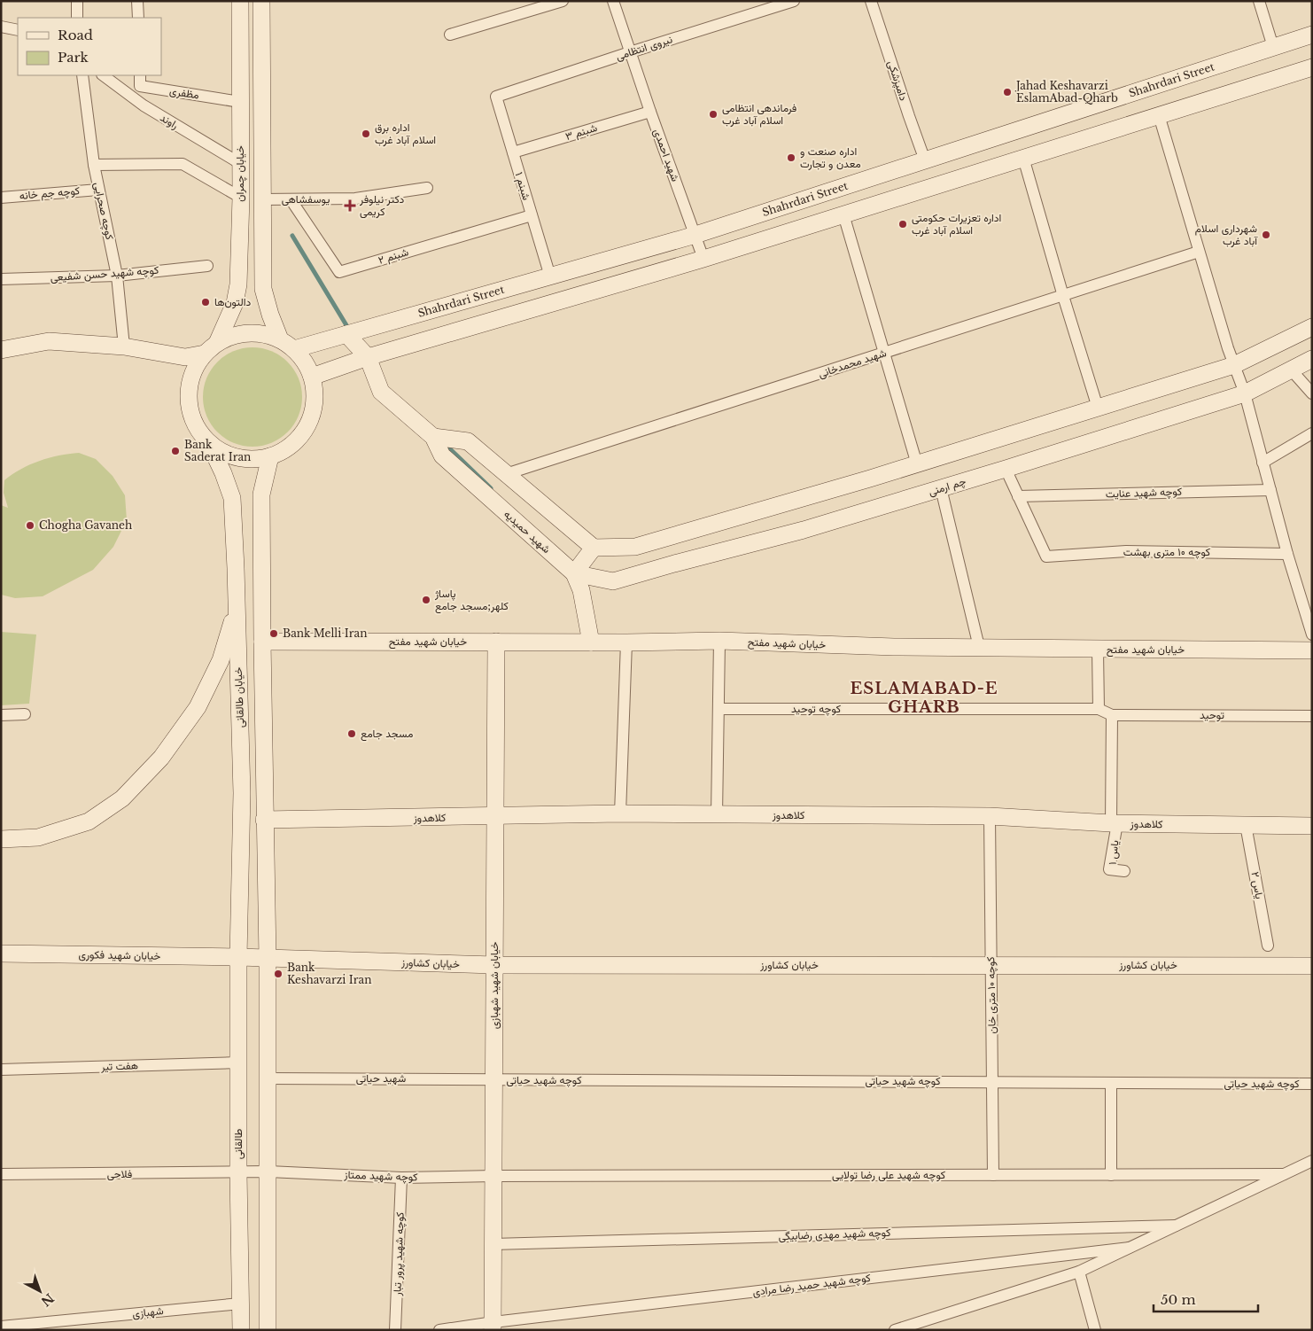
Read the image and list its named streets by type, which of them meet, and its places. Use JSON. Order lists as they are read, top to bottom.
{
  "streets": {
    "street": [
      "نیروی انتظامی",
      "Shahrdari Street",
      "دامپزشکی",
      "مظفری",
      "راوند",
      "شبنم ۳",
      "شهید احمدی",
      "خیابان چمران",
      "شبنم ۱",
      "کوچه جم خانه",
      "یوسفشاهی",
      "کوچه صحرایی",
      "شبنم ۲",
      "کوچه شهید حسن شفیعی",
      "شهید محمدخانی",
      "چم ارمنی",
      "کوچه شهید عنایت",
      "شهید حمیدیه",
      "کوچه ۱۰ متری بهشت",
      "خیابان شهید مفتح",
      "خیابان طالقانی",
      "کوچه توحید",
      "توحید",
      "کلاهدوز",
      "یاس ۱",
      "یاس ۲",
      "خیابان شهید فکوری",
      "خیابان کشاورز",
      "خیابان شهید شهبازی",
      "کوچه ۱۰ متری خان",
      "هفت تیر",
      "شهید حیاتی",
      "کوچه شهید حیاتی",
      "طالقانی",
      "فلاحی",
      "کوچه شهید علی رضا تولایی",
      "کوچه شهید ممتاز",
      "کوچه شهید مهدی رضابیگی",
      "کوچه شهید پرور تبار",
      "کوچه شهید حمید رضا مرادی",
      "شهبازی"
    ]
  },
  "crossings": [
    ["نیروی انتظامی", "شهید احمدی"],
    ["نیروی انتظامی", "شبنم ۱"],
    ["Shahrdari Street", "دامپزشکی"],
    ["Shahrdari Street", "شهید احمدی"],
    ["Shahrdari Street", "خیابان چمران"],
    ["Shahrdari Street", "شبنم ۱"],
    ["Shahrdari Street", "خیابان طالقانی"],
    ["مظفری", "خیابان چمران"],
    ["راوند", "خیابان چمران"],
    ["شبنم ۳", "شهید احمدی"],
    ["شبنم ۳", "شبنم ۱"],
    ["خیابان چمران", "یوسفشاهی"],
    ["خیابان چمران", "خیابان طالقانی"],
    ["شبنم ۱", "شبنم ۲"],
    ["کوچه جم خانه", "کوچه صحرایی"],
    ["یوسفشاهی", "شبنم ۲"],
    ["کوچه صحرایی", "کوچه شهید حسن شفیعی"],
    ["چم ارمنی", "شهید حمیدیه"],
    ["کوچه شهید عنایت", "کوچه ۱۰ متری بهشت"],
    ["شهید حمیدیه", "خیابان شهید مفتح"],
    ["خیابان شهید مفتح", "خیابان طالقانی"],
    ["خیابان شهید مفتح", "خیابان شهید شهبازی"],
    ["خیابان طالقانی", "کلاهدوز"],
    ["خیابان طالقانی", "خیابان شهید فکوری"],
    ["خیابان طالقانی", "خیابان کشاورز"],
    ["خیابان طالقانی", "طالقانی"],
    ["کلاهدوز", "یاس ۱"],
    ["کلاهدوز", "یاس ۲"],
    ["کلاهدوز", "خیابان شهید شهبازی"],
    ["کلاهدوز", "کوچه ۱۰ متری خان"],
    ["خیابان شهید فکوری", "خیابان کشاورز"],
    ["خیابان شهید فکوری", "طالقانی"],
    ["خیابان کشاورز", "خیابان شهید شهبازی"],
    ["خیابان کشاورز", "کوچه ۱۰ متری خان"],
    ["خیابان شهید شهبازی", "شهید حیاتی"],
    ["خیابان شهید شهبازی", "کوچه شهید حیاتی"],
    ["خیابان شهید شهبازی", "کوچه شهید علی رضا تولایی"],
    ["خیابان شهید شهبازی", "کوچه شهید ممتاز"],
    ["خیابان شهید شهبازی", "کوچه شهید مهدی رضابیگی"],
    ["خیابان شهید شهبازی", "کوچه شهید حمید رضا مرادی"],
    ["کوچه ۱۰ متری خان", "کوچه شهید حیاتی"],
    ["کوچه ۱۰ متری خان", "کوچه شهید علی رضا تولایی"],
    ["هفت تیر", "طالقانی"],
    ["شهید حیاتی", "کوچه شهید حیاتی"],
    ["طالقانی", "فلاحی"],
    ["طالقانی", "کوچه شهید ممتاز"],
    ["طالقانی", "شهبازی"],
    ["فلاحی", "کوچه شهید ممتاز"],
    ["کوچه شهید علی رضا تولایی", "کوچه شهید ممتاز"],
    ["کوچه شهید ممتاز", "کوچه شهید پرور تبار"]
  ],
  "districts": ["ESLAMABAD-E GHARB"],
  "places": {
    "other": [
      "Jahad Keshavarzi EslamAbad-Qharb",
      "فرماندهی انتظامی اسلام آباد غرب",
      "اداره برق اسلام آباد غرب",
      "اداره صنعت و معدن و تجارت",
      "اداره تعزیرات حکومتی اسلام آباد غرب",
      "شهرداری اسلام آباد غرب",
      "دالتون‌ها",
      "Bank Saderat Iran",
      "Chogha Gavaneh",
      "پاساژ کلهر;مسجد جامع",
      "Bank Melli Iran",
      "مسجد جامع",
      "Bank Keshavarzi Iran"
    ],
    "health": ["دکتر نیلوفر کریمی"]
  },
  "legend": ["Road", "Park"],
  "scale_bar": "50 m",
  "north": "bottom right"
}
